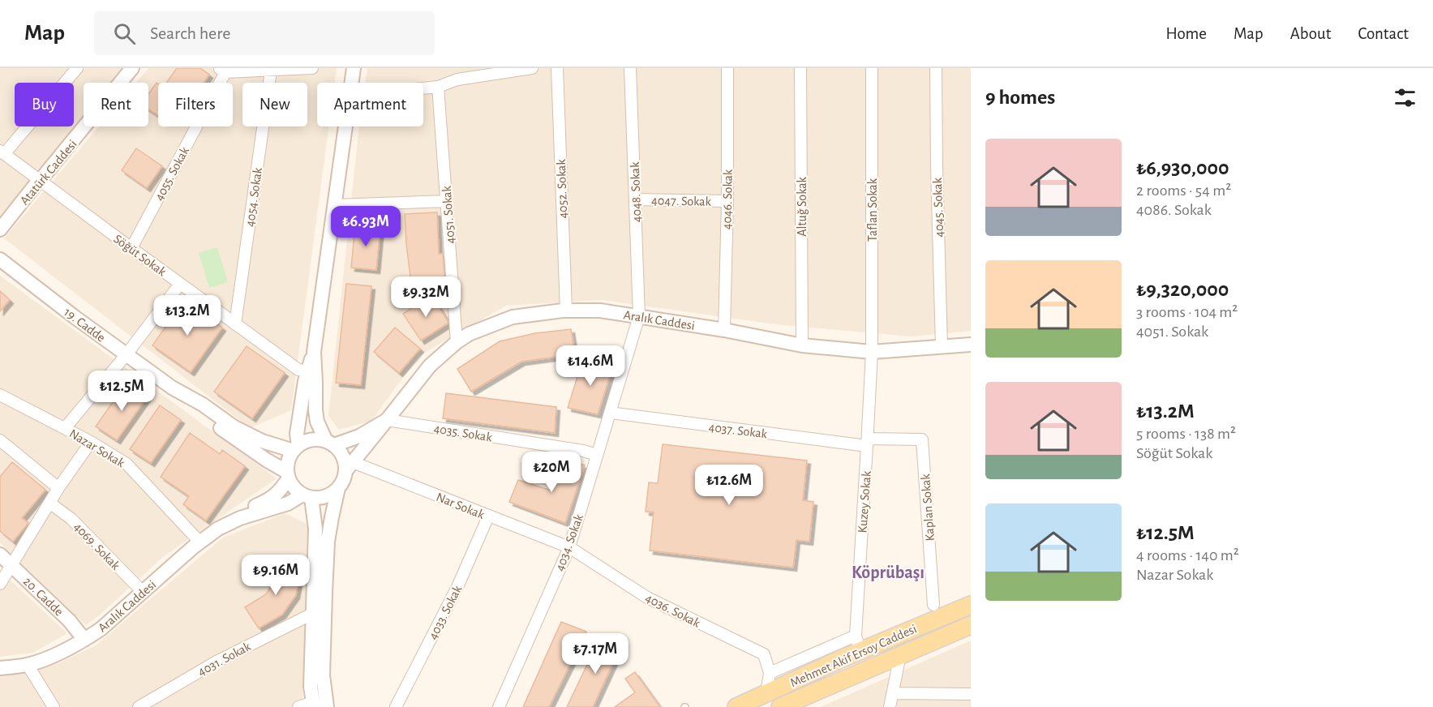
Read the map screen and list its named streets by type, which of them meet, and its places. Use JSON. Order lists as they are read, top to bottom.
{
  "streets": {
    "main road": ["Mehmet Akif Ersoy Caddesi"],
    "street": [
      "Atatürk Caddesi",
      "4055. Sokak",
      "4052. Sokak",
      "4048. Sokak",
      "4054. Sokak",
      "4046. Sokak",
      "4047. Sokak",
      "Altuğ Sokak",
      "4045. Sokak",
      "Taflan Sokak",
      "4051. Sokak",
      "Söğüt Sokak",
      "Aralık Caddesi",
      "19. Cadde",
      "4037. Sokak",
      "4035. Sokak",
      "Nazar Sokak",
      "Kuzey Sokak",
      "Nar Sokak",
      "Kaplan Sokak",
      "4034. Sokak",
      "4069. Sokak",
      "20. Cadde",
      "4036. Sokak",
      "4033. Sokak",
      "4031. Sokak"
    ]
  },
  "crossings": [
    ["Atatürk Caddesi", "Söğüt Sokak"],
    ["4055. Sokak", "Söğüt Sokak"],
    ["4052. Sokak", "Aralık Caddesi"],
    ["4048. Sokak", "4047. Sokak"],
    ["4048. Sokak", "Aralık Caddesi"],
    ["4048. Sokak", "4034. Sokak"],
    ["4054. Sokak", "Söğüt Sokak"],
    ["4046. Sokak", "4047. Sokak"],
    ["4046. Sokak", "Aralık Caddesi"],
    ["Altuğ Sokak", "Aralık Caddesi"],
    ["4045. Sokak", "Aralık Caddesi"],
    ["Taflan Sokak", "Aralık Caddesi"],
    ["Taflan Sokak", "Kuzey Sokak"],
    ["4051. Sokak", "Aralık Caddesi"],
    ["Aralık Caddesi", "4035. Sokak"],
    ["Aralık Caddesi", "Nazar Sokak"],
    ["Aralık Caddesi", "Kuzey Sokak"],
    ["Aralık Caddesi", "Nar Sokak"],
    ["Aralık Caddesi", "4034. Sokak"],
    ["Aralık Caddesi", "4069. Sokak"],
    ["Aralık Caddesi", "20. Cadde"],
    ["4037. Sokak", "Kuzey Sokak"],
    ["4037. Sokak", "Kaplan Sokak"],
    ["4037. Sokak", "4034. Sokak"],
    ["4035. Sokak", "4034. Sokak"],
    ["Kuzey Sokak", "Mehmet Akif Ersoy Caddesi"],
    ["Nar Sokak", "4034. Sokak"],
    ["Nar Sokak", "4036. Sokak"],
    ["Nar Sokak", "4033. Sokak"],
    ["4034. Sokak", "4036. Sokak"]
  ],
  "districts": ["Köprübaşı"],
  "page": {
    "header": "Map",
    "search": "Search here",
    "nav": [
      "Home",
      "Map",
      "About",
      "Contact"
    ],
    "heading": "9 homes",
    "chip": [
      "Buy",
      "Rent",
      "Filters",
      "New",
      "Apartment"
    ],
    "list": [
      {
        "name": "₺6,930,000",
        "note": "2 rooms · 54 m² · 4086. Sokak"
      },
      {
        "name": "₺9,320,000",
        "note": "3 rooms · 104 m² · 4051. Sokak"
      },
      {
        "name": "₺13.2M",
        "note": "5 rooms · 138 m² · Söğüt Sokak"
      },
      {
        "name": "₺12.5M",
        "note": "4 rooms · 140 m² · Nazar Sokak"
      }
    ],
    "price": [
      "₺6.93M",
      "₺9.32M",
      "₺13.2M",
      "₺14.6M",
      "₺12.5M",
      "₺20M",
      "₺12.6M",
      "₺9.16M",
      "₺7.17M"
    ]
  }
}
